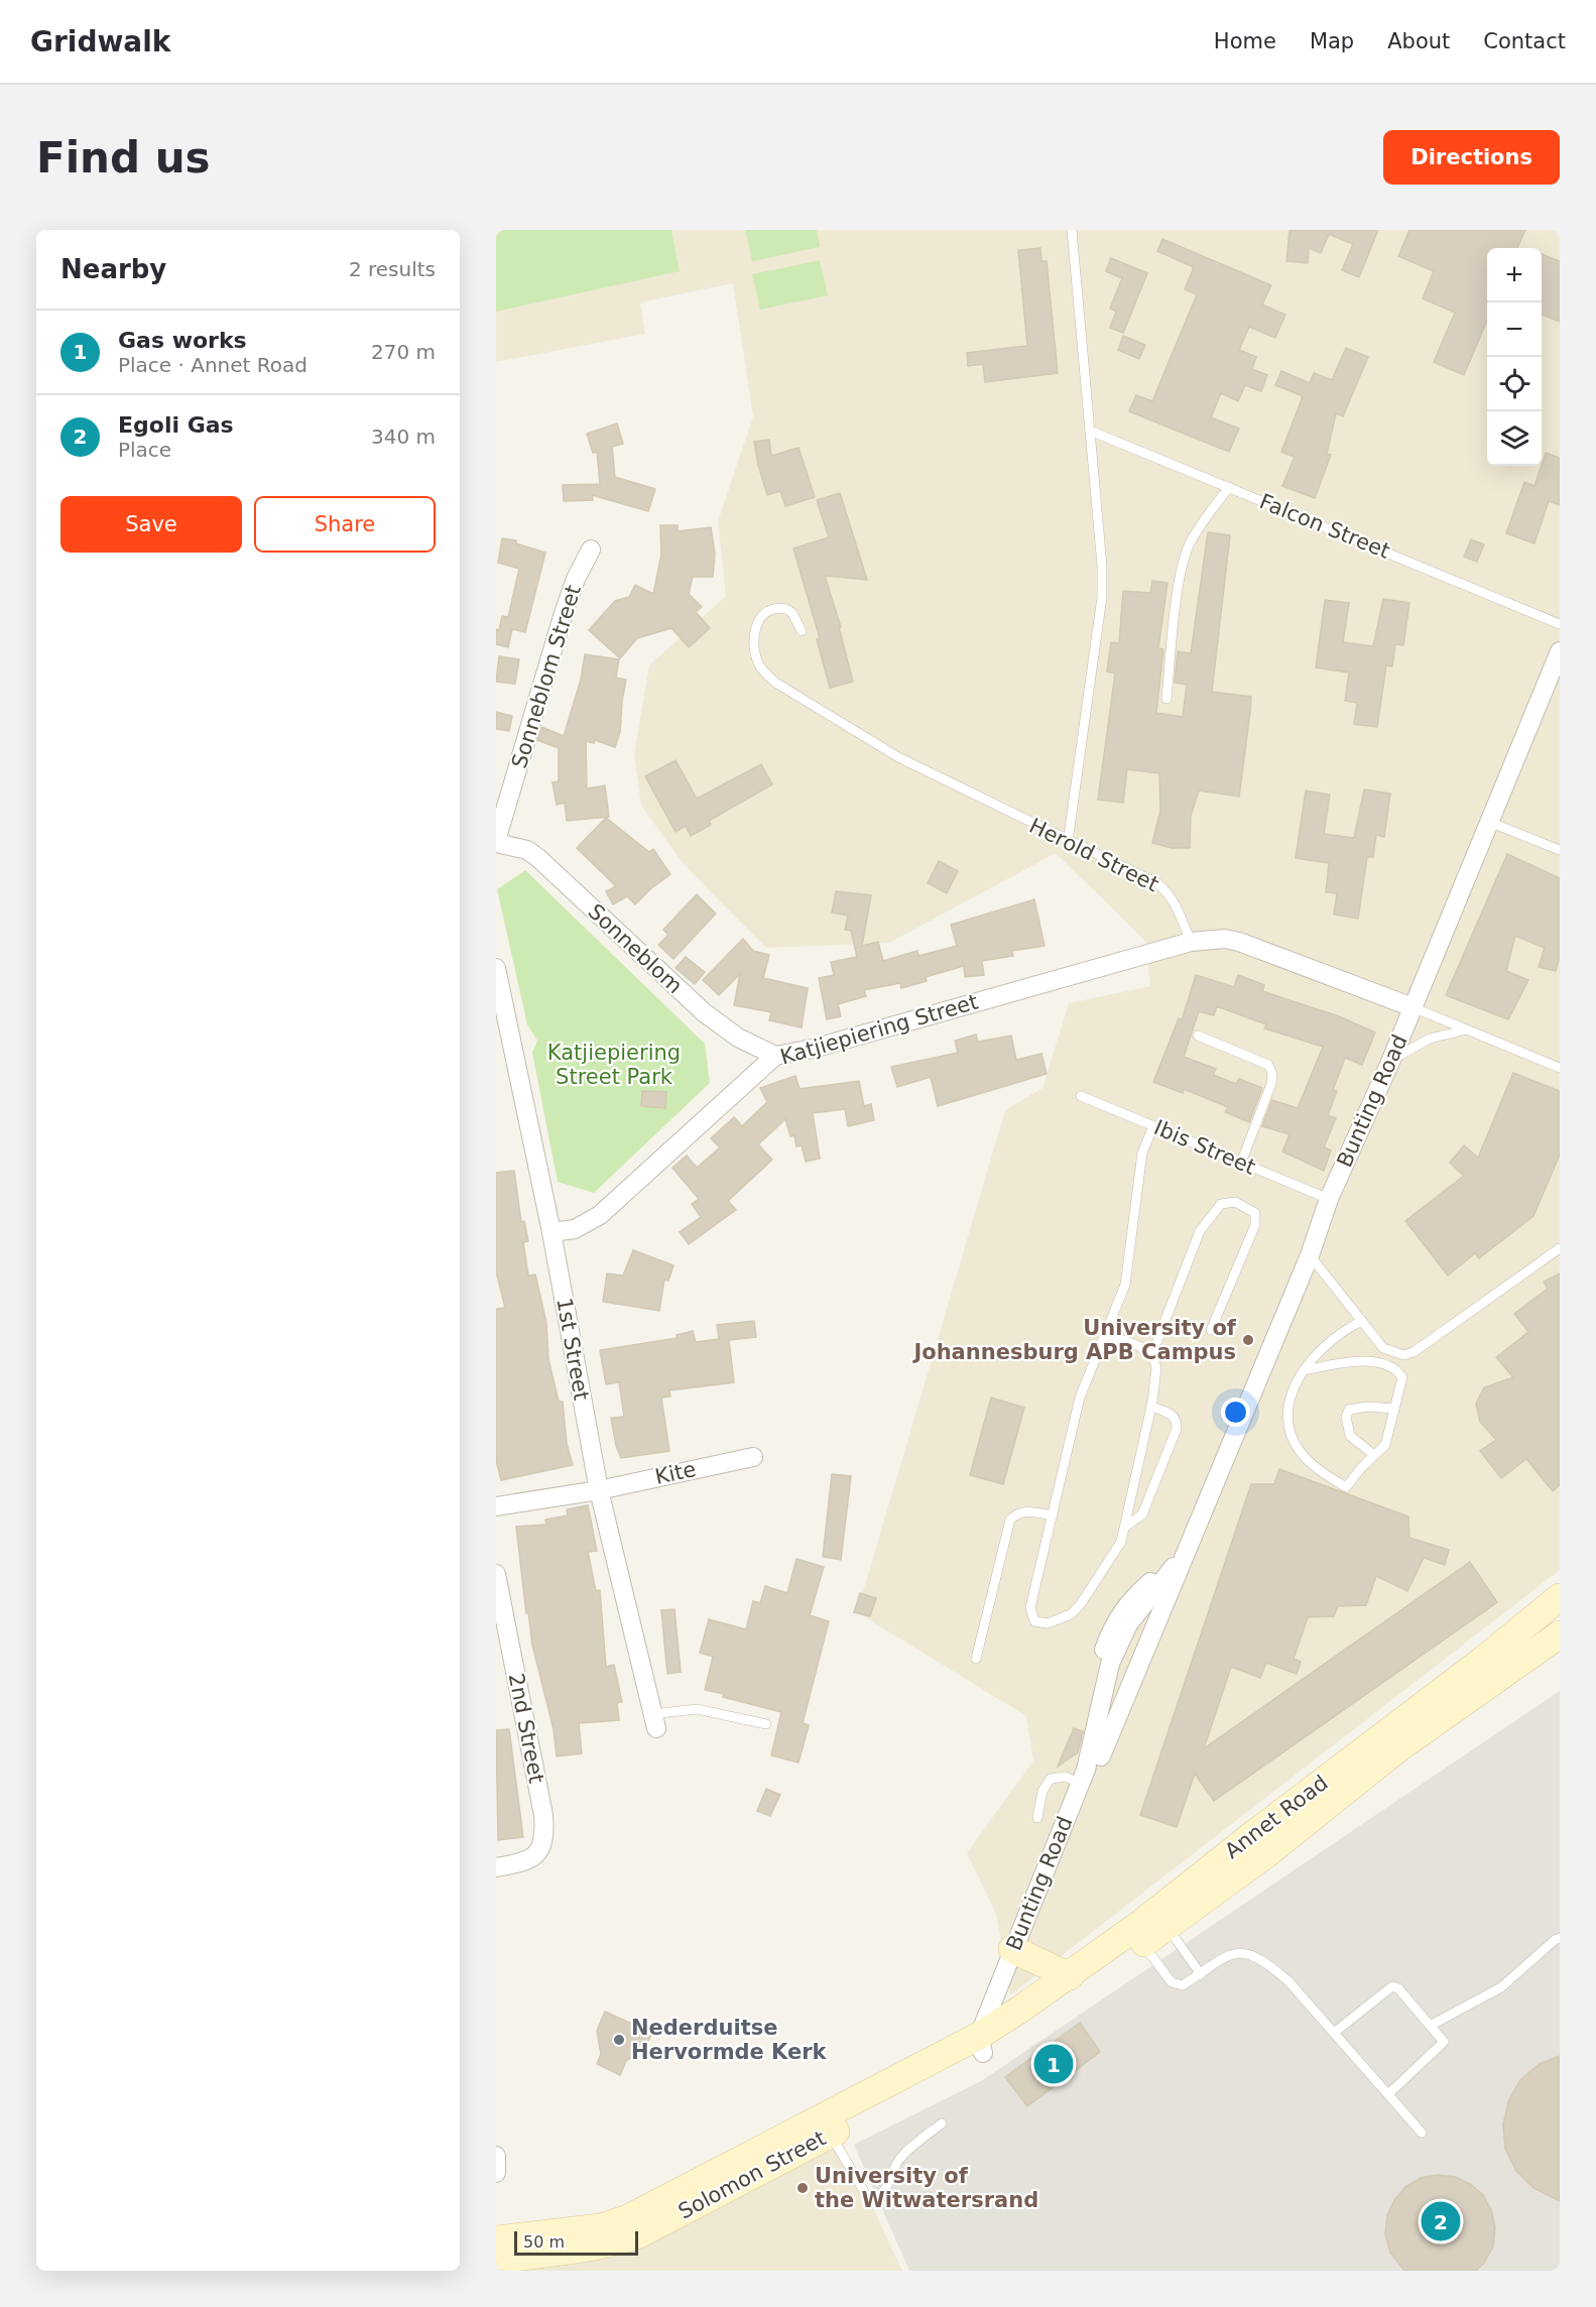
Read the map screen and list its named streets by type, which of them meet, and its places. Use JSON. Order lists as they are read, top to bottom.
{
  "streets": {
    "main road": ["Annet Road", "Solomon Street"],
    "street": [
      "Sonneblom Street",
      "Sonneblom",
      "Katjiepiering Street",
      "Bunting Road",
      "1st Street",
      "Kite",
      "2nd Street"
    ],
    "lane": ["Falcon Street", "Herold Street", "Ibis Street"]
  },
  "crossings": [
    ["Sonneblom Street", "Sonneblom"],
    ["Herold Street", "Katjiepiering Street"],
    ["Sonneblom", "Katjiepiering Street"],
    ["Katjiepiering Street", "1st Street"],
    ["Bunting Road", "Ibis Street"],
    ["Bunting Road", "Annet Road"],
    ["Bunting Road", "Solomon Street"],
    ["1st Street", "Kite"],
    ["Annet Road", "Solomon Street"]
  ],
  "parks": ["Katjiepiering Street Park"],
  "places": ["University of Johannesburg APB Campus", "Nederduitse Hervormde Kerk", "University of the Witwatersrand"],
  "scale_bar": "50 m",
  "page": {
    "header": "Gridwalk",
    "nav": [
      "Home",
      "Map",
      "About",
      "Contact"
    ],
    "buttons": [
      "Directions",
      ["Save", "Share"]
    ],
    "title": "Find us",
    "heading": ["Nearby", "2 results"],
    "map_buttons": ["+", "−"],
    "list": [
      {
        "mark": "1",
        "name": "Gas works",
        "note": "Place · Annet Road",
        "value": "270 m"
      },
      {
        "mark": "2",
        "name": "Egoli Gas",
        "note": "Place",
        "value": "340 m"
      }
    ],
    "pins": ["1", "2"],
    "scale": "50 m"
  }
}
